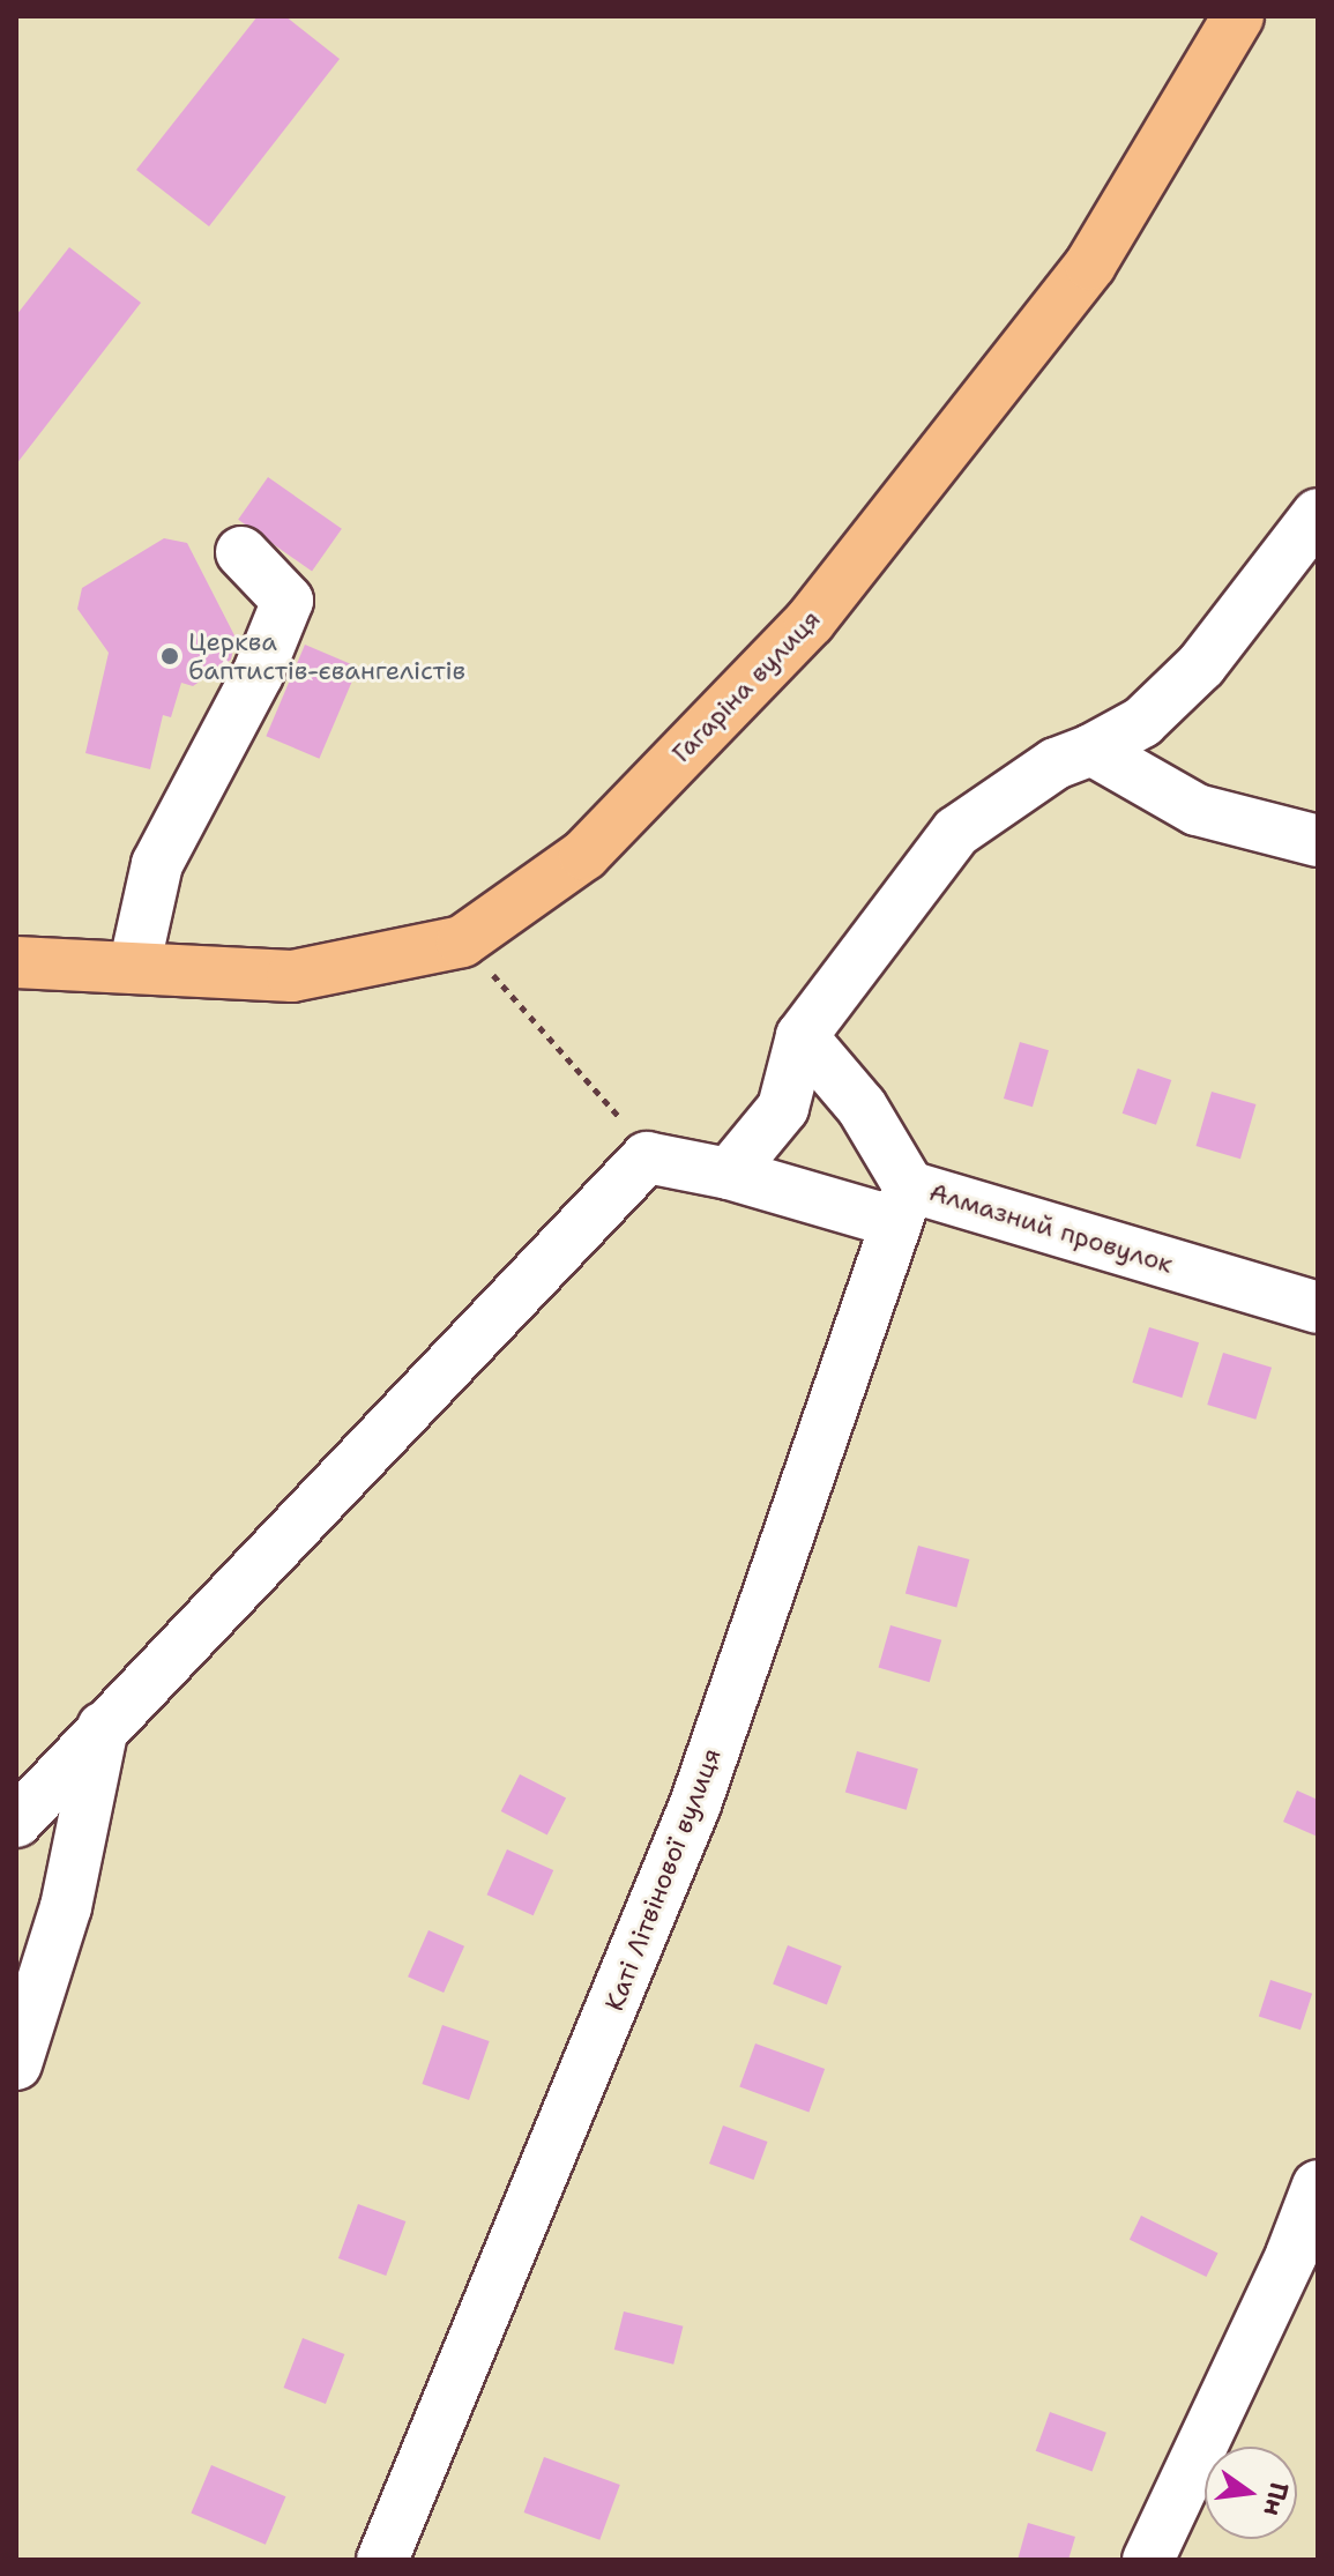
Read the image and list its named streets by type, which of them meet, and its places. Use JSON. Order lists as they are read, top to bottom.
{
  "streets": {
    "main road": ["Гагаріна вулиця"],
    "street": ["Алмазний провулок", "Каті Літвінової вулиця"]
  },
  "crossings": [
    ["Алмазний провулок", "Каті Літвінової вулиця"]
  ],
  "places": ["Церква баптистів-євангелістів"],
  "north": "right"
}
